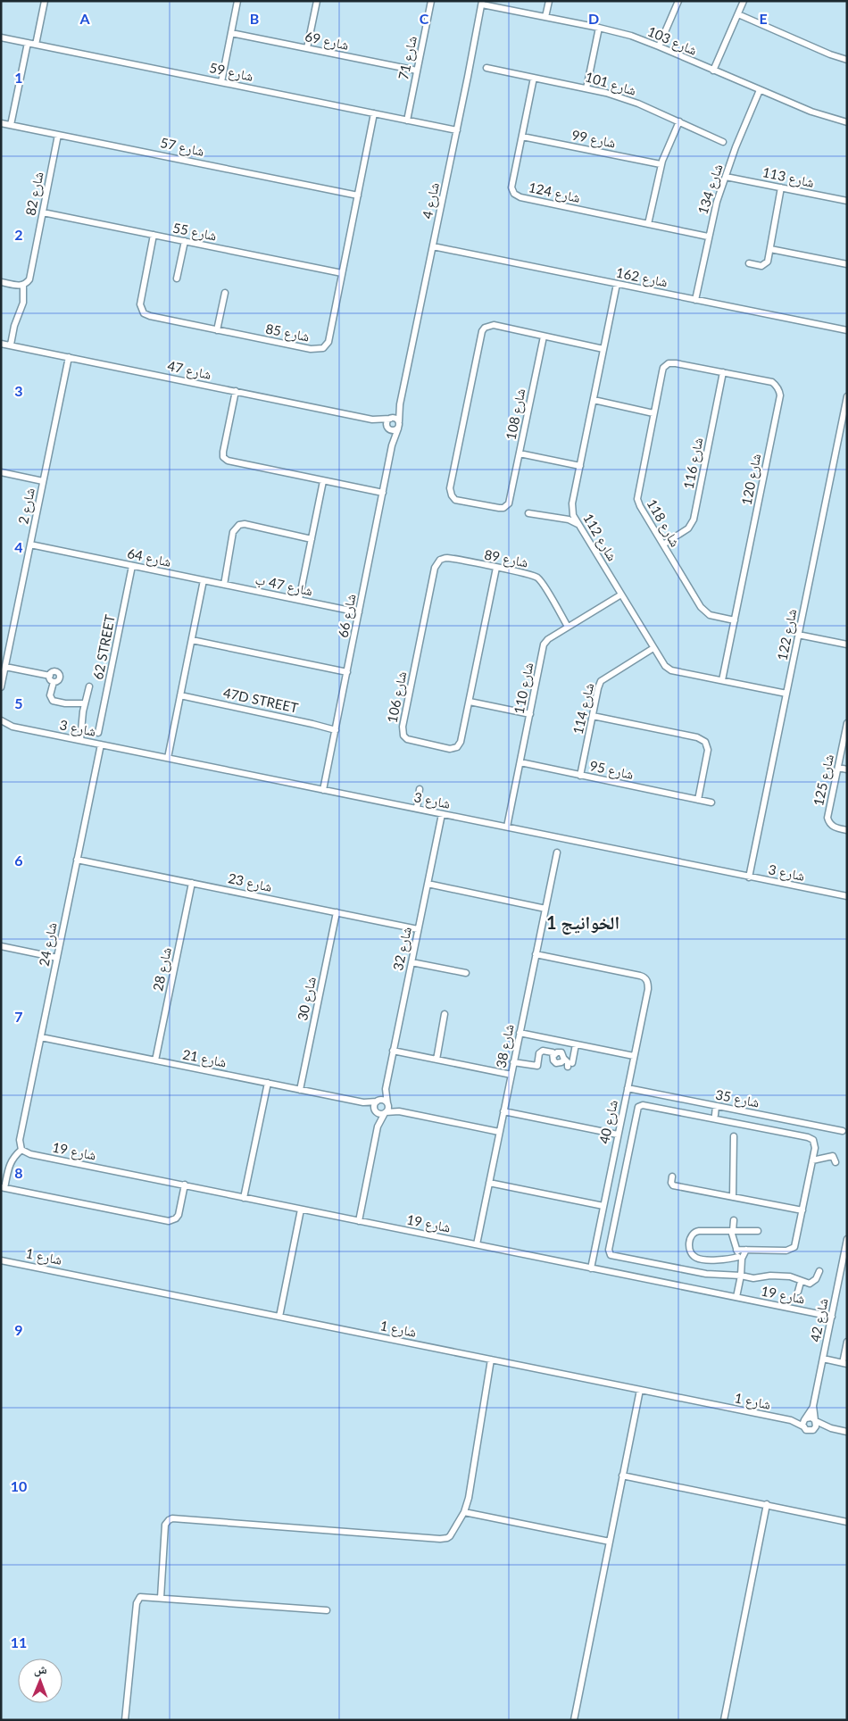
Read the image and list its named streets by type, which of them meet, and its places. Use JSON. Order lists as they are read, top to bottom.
{
  "streets": {
    "street": [
      "شارع 69",
      "شارع 103",
      "شارع 71",
      "شارع 59",
      "شارع 101",
      "شارع 99",
      "شارع 57",
      "شارع 113",
      "شارع 134",
      "شارع 124",
      "شارع 82",
      "شارع 4",
      "شارع 55",
      "شارع 162",
      "شارع 85",
      "شارع 47",
      "شارع 108",
      "شارع 116",
      "شارع 120",
      "شارع 2",
      "شارع 118",
      "شارع 112",
      "شارع 64",
      "شارع 89",
      "شارع 47 ب",
      "شارع 66",
      "شارع 122",
      "62 STREET",
      "شارع 110",
      "شارع 106",
      "47D STREET",
      "شارع 114",
      "شارع 3",
      "شارع 95",
      "شارع 125",
      "شارع 23",
      "شارع 24",
      "شارع 32",
      "شارع 28",
      "شارع 30",
      "شارع 38",
      "شارع 21",
      "شارع 35",
      "شارع 40",
      "شارع 19",
      "شارع 1",
      "شارع 42"
    ]
  },
  "crossings": [
    ["شارع 69", "شارع 71"],
    ["شارع 103", "شارع 134"],
    ["شارع 103", "شارع 4"],
    ["شارع 71", "شارع 59"],
    ["شارع 59", "شارع 4"],
    ["شارع 59", "شارع 85"],
    ["شارع 101", "شارع 124"],
    ["شارع 99", "شارع 124"],
    ["شارع 57", "شارع 82"],
    ["شارع 57", "شارع 85"],
    ["شارع 113", "شارع 134"],
    ["شارع 134", "شارع 124"],
    ["شارع 134", "شارع 162"],
    ["شارع 82", "شارع 55"],
    ["شارع 4", "شارع 162"],
    ["شارع 4", "شارع 47"],
    ["شارع 4", "شارع 66"],
    ["شارع 55", "شارع 85"],
    ["شارع 162", "شارع 112"],
    ["شارع 47", "شارع 2"],
    ["شارع 47", "شارع 66"],
    ["شارع 116", "شارع 120"],
    ["شارع 116", "شارع 118"],
    ["شارع 120", "شارع 118"],
    ["شارع 120", "شارع 112"],
    ["شارع 2", "شارع 64"],
    ["شارع 112", "شارع 122"],
    ["شارع 112", "شارع 110"],
    ["شارع 112", "شارع 114"],
    ["شارع 64", "شارع 47 ب"],
    ["شارع 64", "62 STREET"],
    ["شارع 89", "شارع 110"],
    ["شارع 89", "شارع 106"],
    ["شارع 47 ب", "شارع 66"],
    ["شارع 66", "47D STREET"],
    ["شارع 66", "شارع 3"],
    ["شارع 122", "شارع 3"],
    ["شارع 110", "شارع 3"],
    ["شارع 110", "شارع 95"],
    ["شارع 114", "شارع 95"],
    ["شارع 3", "شارع 24"],
    ["شارع 3", "شارع 32"],
    ["شارع 23", "شارع 24"],
    ["شارع 23", "شارع 32"],
    ["شارع 23", "شارع 28"],
    ["شارع 23", "شارع 30"],
    ["شارع 24", "شارع 21"],
    ["شارع 24", "شارع 19"],
    ["شارع 32", "شارع 21"],
    ["شارع 28", "شارع 21"],
    ["شارع 30", "شارع 21"],
    ["شارع 38", "شارع 40"],
    ["شارع 38", "شارع 19"],
    ["شارع 35", "شارع 40"],
    ["شارع 40", "شارع 19"],
    ["شارع 19", "شارع 42"],
    ["شارع 1", "شارع 42"]
  ],
  "districts": ["الخوانيج 1"],
  "north": "top",
  "grid": {
    "columns": [
      "A",
      "B",
      "C",
      "D",
      "E"
    ],
    "rows": [
      "1",
      "2",
      "3",
      "4",
      "5",
      "6",
      "7",
      "8",
      "9",
      "10",
      "11"
    ]
  }
}
